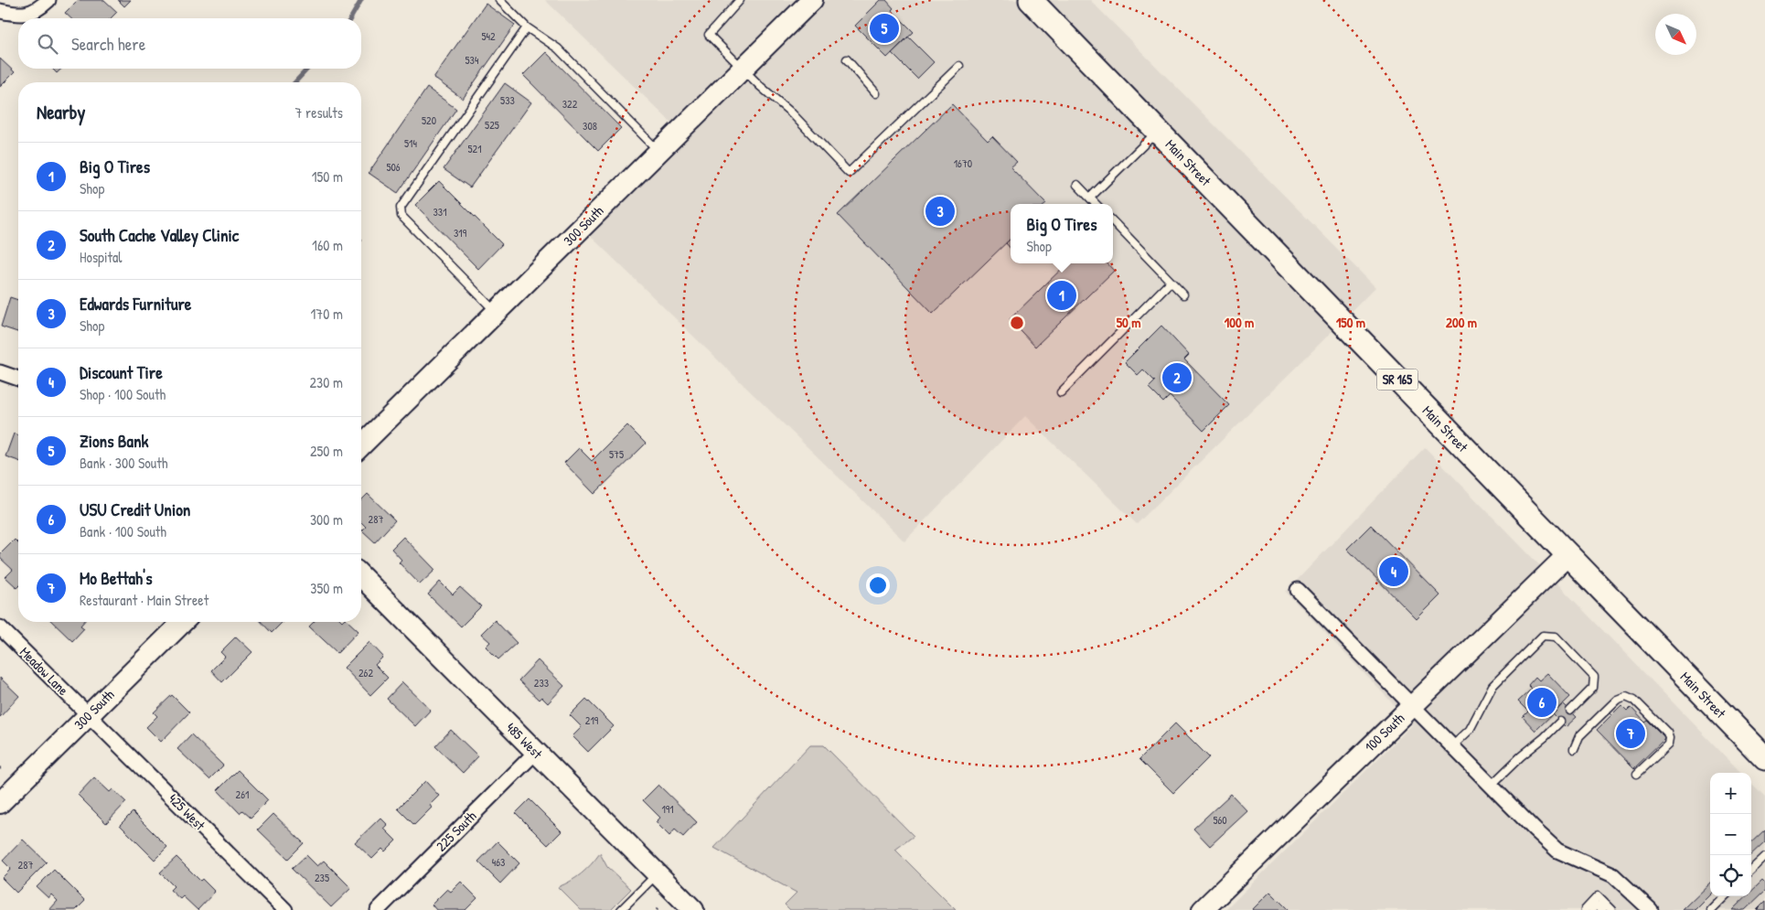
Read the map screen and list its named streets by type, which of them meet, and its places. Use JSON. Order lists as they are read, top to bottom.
{
  "streets": {
    "main road": ["Main Street", "SR 165"],
    "street": [
      "300 South",
      "Meadow Lane",
      "100 South",
      "485 West",
      "425 West",
      "225 South"
    ]
  },
  "crossings": [
    ["Main Street", "100 South"],
    ["300 South", "Meadow Lane"],
    ["300 South", "425 West"],
    ["Meadow Lane", "425 West"],
    ["485 West", "225 South"]
  ],
  "house_numbers": [
    "542",
    "534",
    "533",
    "322",
    "520",
    "525",
    "308",
    "514",
    "521",
    "1670",
    "506",
    "331",
    "319",
    "575",
    "287",
    "262",
    "233",
    "219",
    "261",
    "191",
    "560",
    "463",
    "287",
    "235"
  ],
  "north": "bottom right",
  "page": {
    "pins": [
      "5",
      "3",
      "1",
      "2",
      "4",
      "6",
      "7"
    ],
    "search": "Search here",
    "heading": ["Nearby", "7 results"],
    "list": [
      {
        "mark": "1",
        "name": "Big O Tires",
        "note": "Shop",
        "value": "150 m"
      },
      {
        "mark": "2",
        "name": "South Cache Valley Clinic",
        "note": "Hospital",
        "value": "160 m"
      },
      {
        "mark": "3",
        "name": "Edwards Furniture",
        "note": "Shop",
        "value": "170 m"
      },
      {
        "mark": "4",
        "name": "Discount Tire",
        "note": "Shop · 100 South",
        "value": "230 m"
      },
      {
        "mark": "5",
        "name": "Zions Bank",
        "note": "Bank · 300 South",
        "value": "250 m"
      },
      {
        "mark": "6",
        "name": "USU Credit Union",
        "note": "Bank · 100 South",
        "value": "300 m"
      },
      {
        "mark": "7",
        "name": "Mo Bettah's",
        "note": "Restaurant · Main Street",
        "value": "350 m"
      }
    ],
    "popup": ["Big O Tires", "Shop"],
    "map_buttons": ["+", "−"]
  },
  "rings": [
    "50 m",
    "100 m",
    "150 m",
    "200 m"
  ]
}
